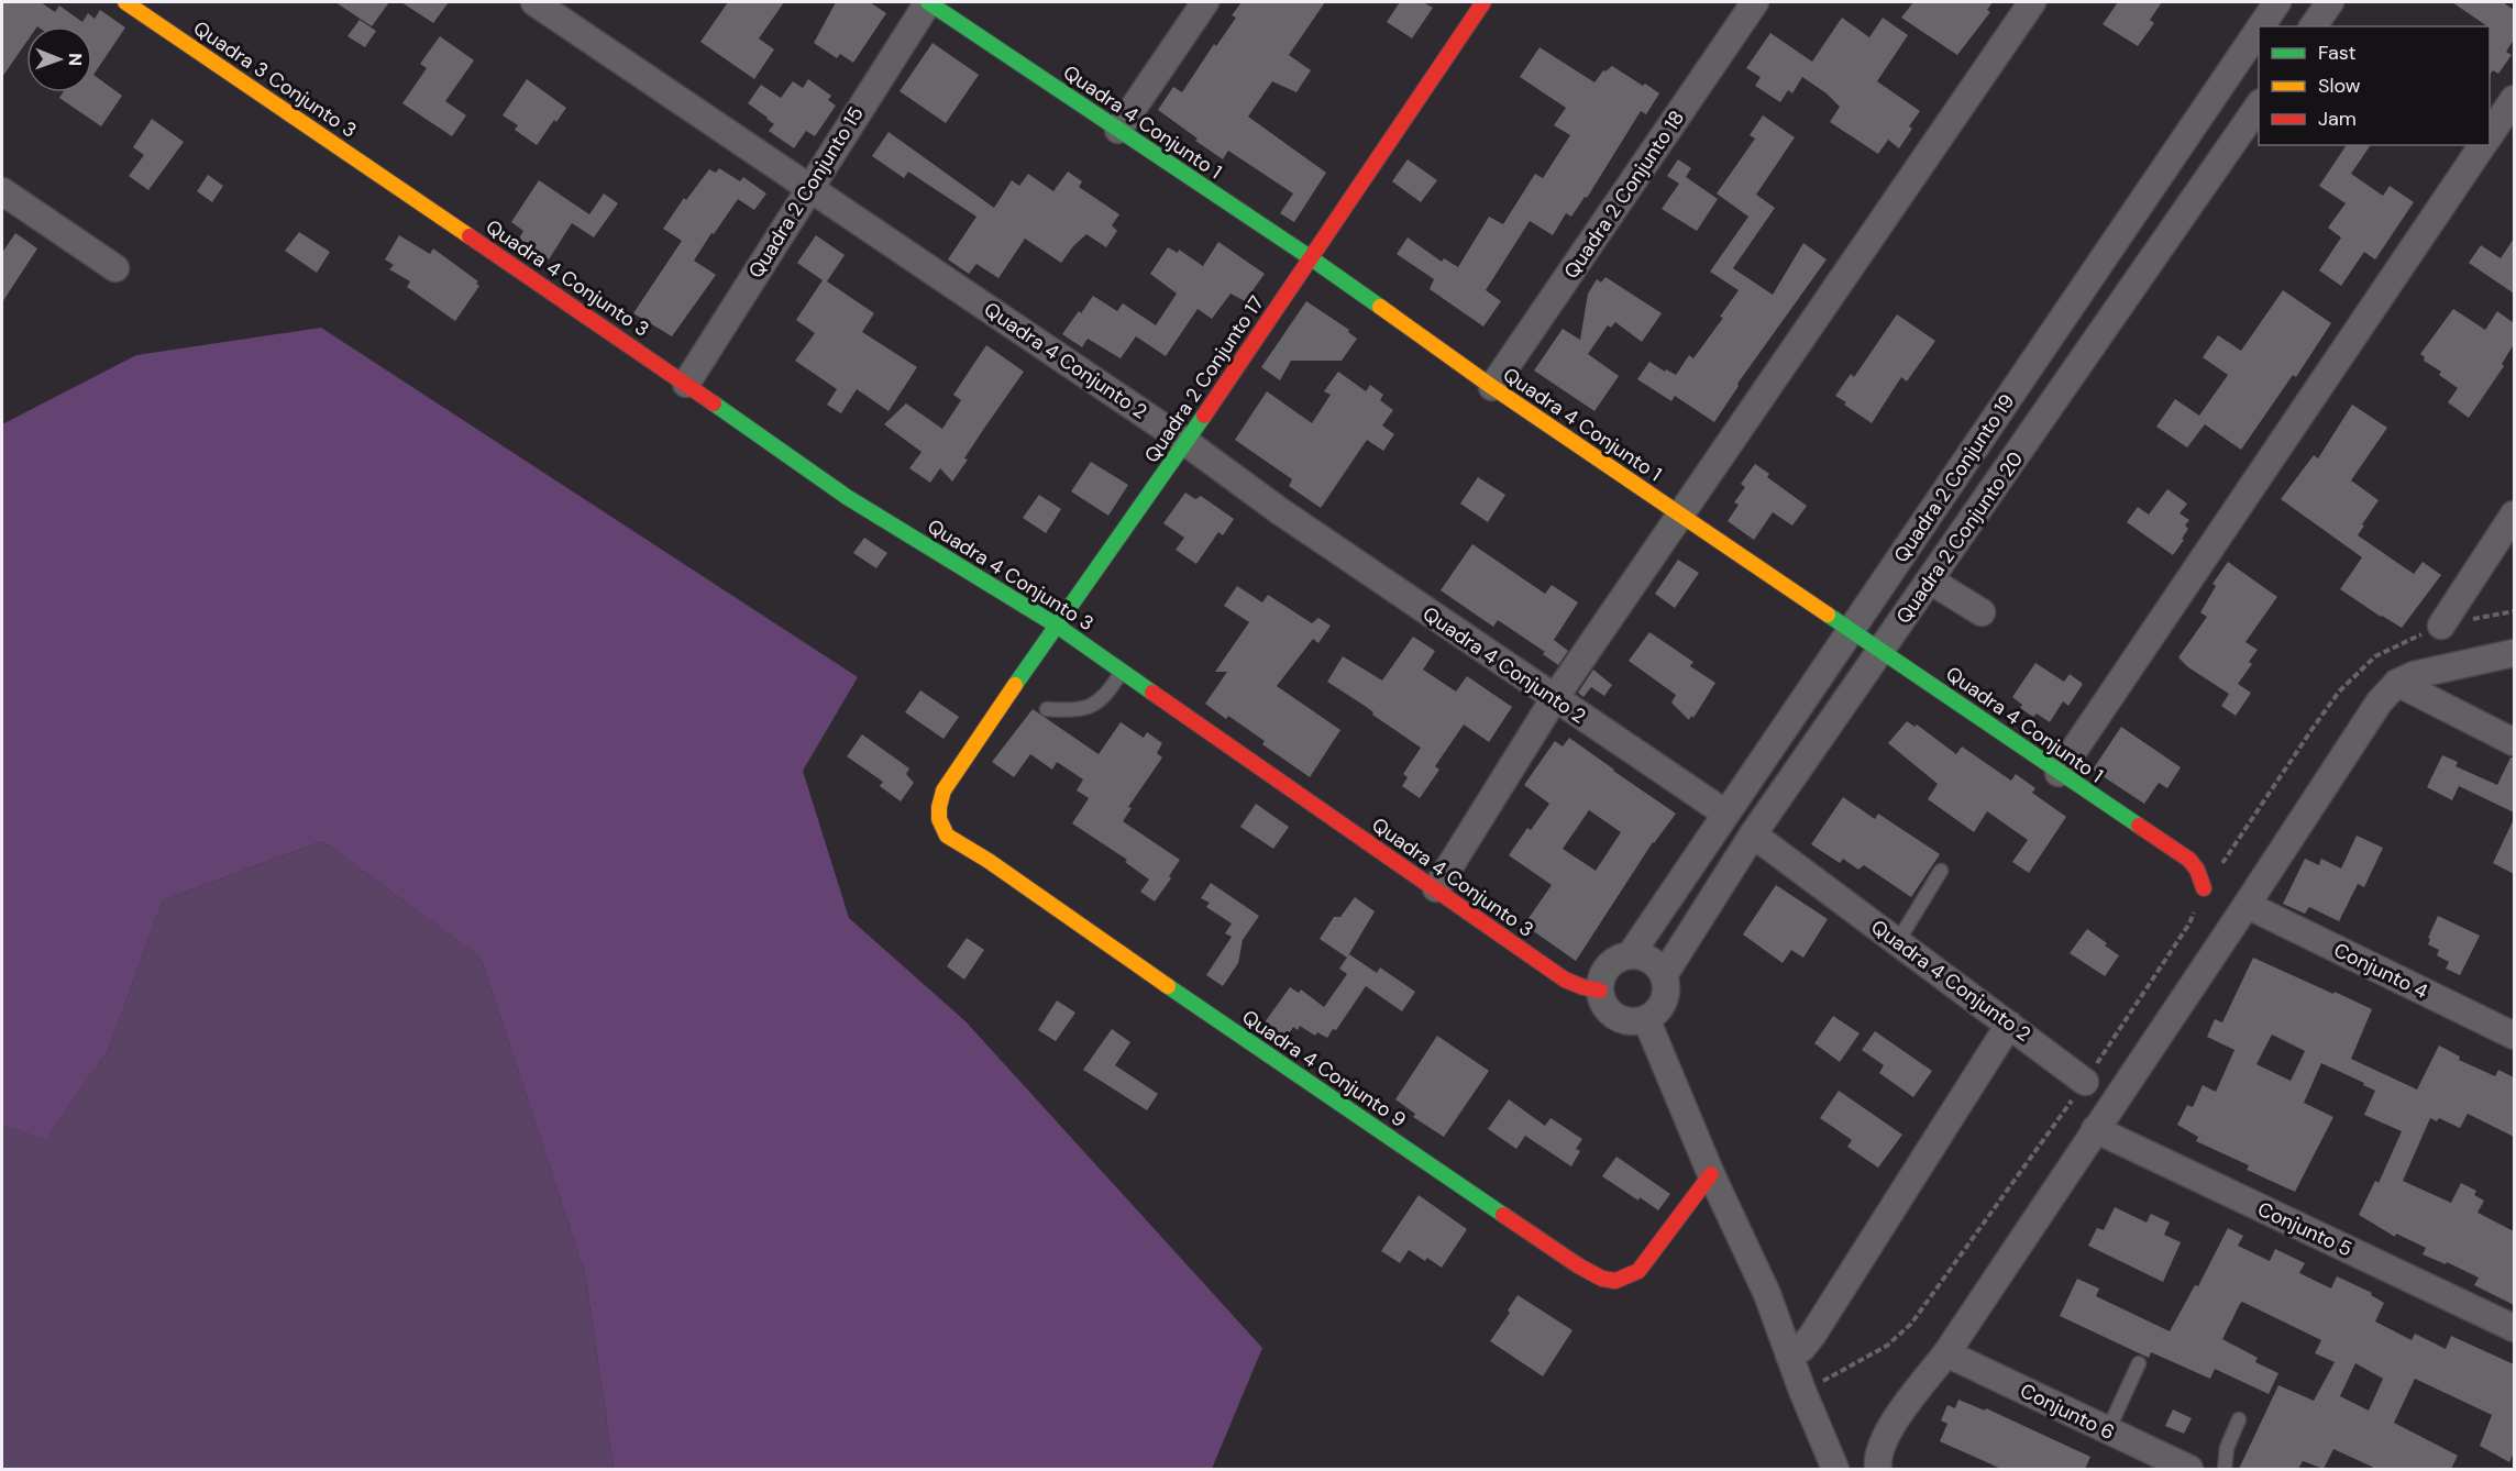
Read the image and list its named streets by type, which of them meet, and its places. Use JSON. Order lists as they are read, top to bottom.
{
  "streets": {
    "street": [
      "Quadra 3 Conjunto 3",
      "Quadra 4 Conjunto 1",
      "Quadra 2 Conjunto 15",
      "Quadra 2 Conjunto 18",
      "Quadra 4 Conjunto 3",
      "Quadra 4 Conjunto 2",
      "Quadra 2 Conjunto 17",
      "Quadra 2 Conjunto 19",
      "Quadra 2 Conjunto 20",
      "Conjunto 4",
      "Quadra 4 Conjunto 9",
      "Conjunto 5",
      "Conjunto 6"
    ]
  },
  "crossings": [
    ["Quadra 3 Conjunto 3", "Quadra 4 Conjunto 3"],
    ["Quadra 4 Conjunto 1", "Quadra 2 Conjunto 15"],
    ["Quadra 4 Conjunto 1", "Quadra 2 Conjunto 18"],
    ["Quadra 4 Conjunto 1", "Quadra 2 Conjunto 17"],
    ["Quadra 4 Conjunto 1", "Quadra 2 Conjunto 19"],
    ["Quadra 4 Conjunto 1", "Quadra 2 Conjunto 20"],
    ["Quadra 2 Conjunto 15", "Quadra 4 Conjunto 3"],
    ["Quadra 2 Conjunto 15", "Quadra 4 Conjunto 2"],
    ["Quadra 4 Conjunto 3", "Quadra 2 Conjunto 17"],
    ["Quadra 4 Conjunto 3", "Quadra 2 Conjunto 19"],
    ["Quadra 4 Conjunto 3", "Quadra 2 Conjunto 20"],
    ["Quadra 4 Conjunto 2", "Quadra 2 Conjunto 17"],
    ["Quadra 4 Conjunto 2", "Quadra 2 Conjunto 19"],
    ["Quadra 4 Conjunto 2", "Quadra 2 Conjunto 20"],
    ["Quadra 2 Conjunto 17", "Quadra 4 Conjunto 9"],
    ["Quadra 2 Conjunto 19", "Quadra 2 Conjunto 20"]
  ],
  "legend": ["Fast", "Slow", "Jam"],
  "north": "right"
}
